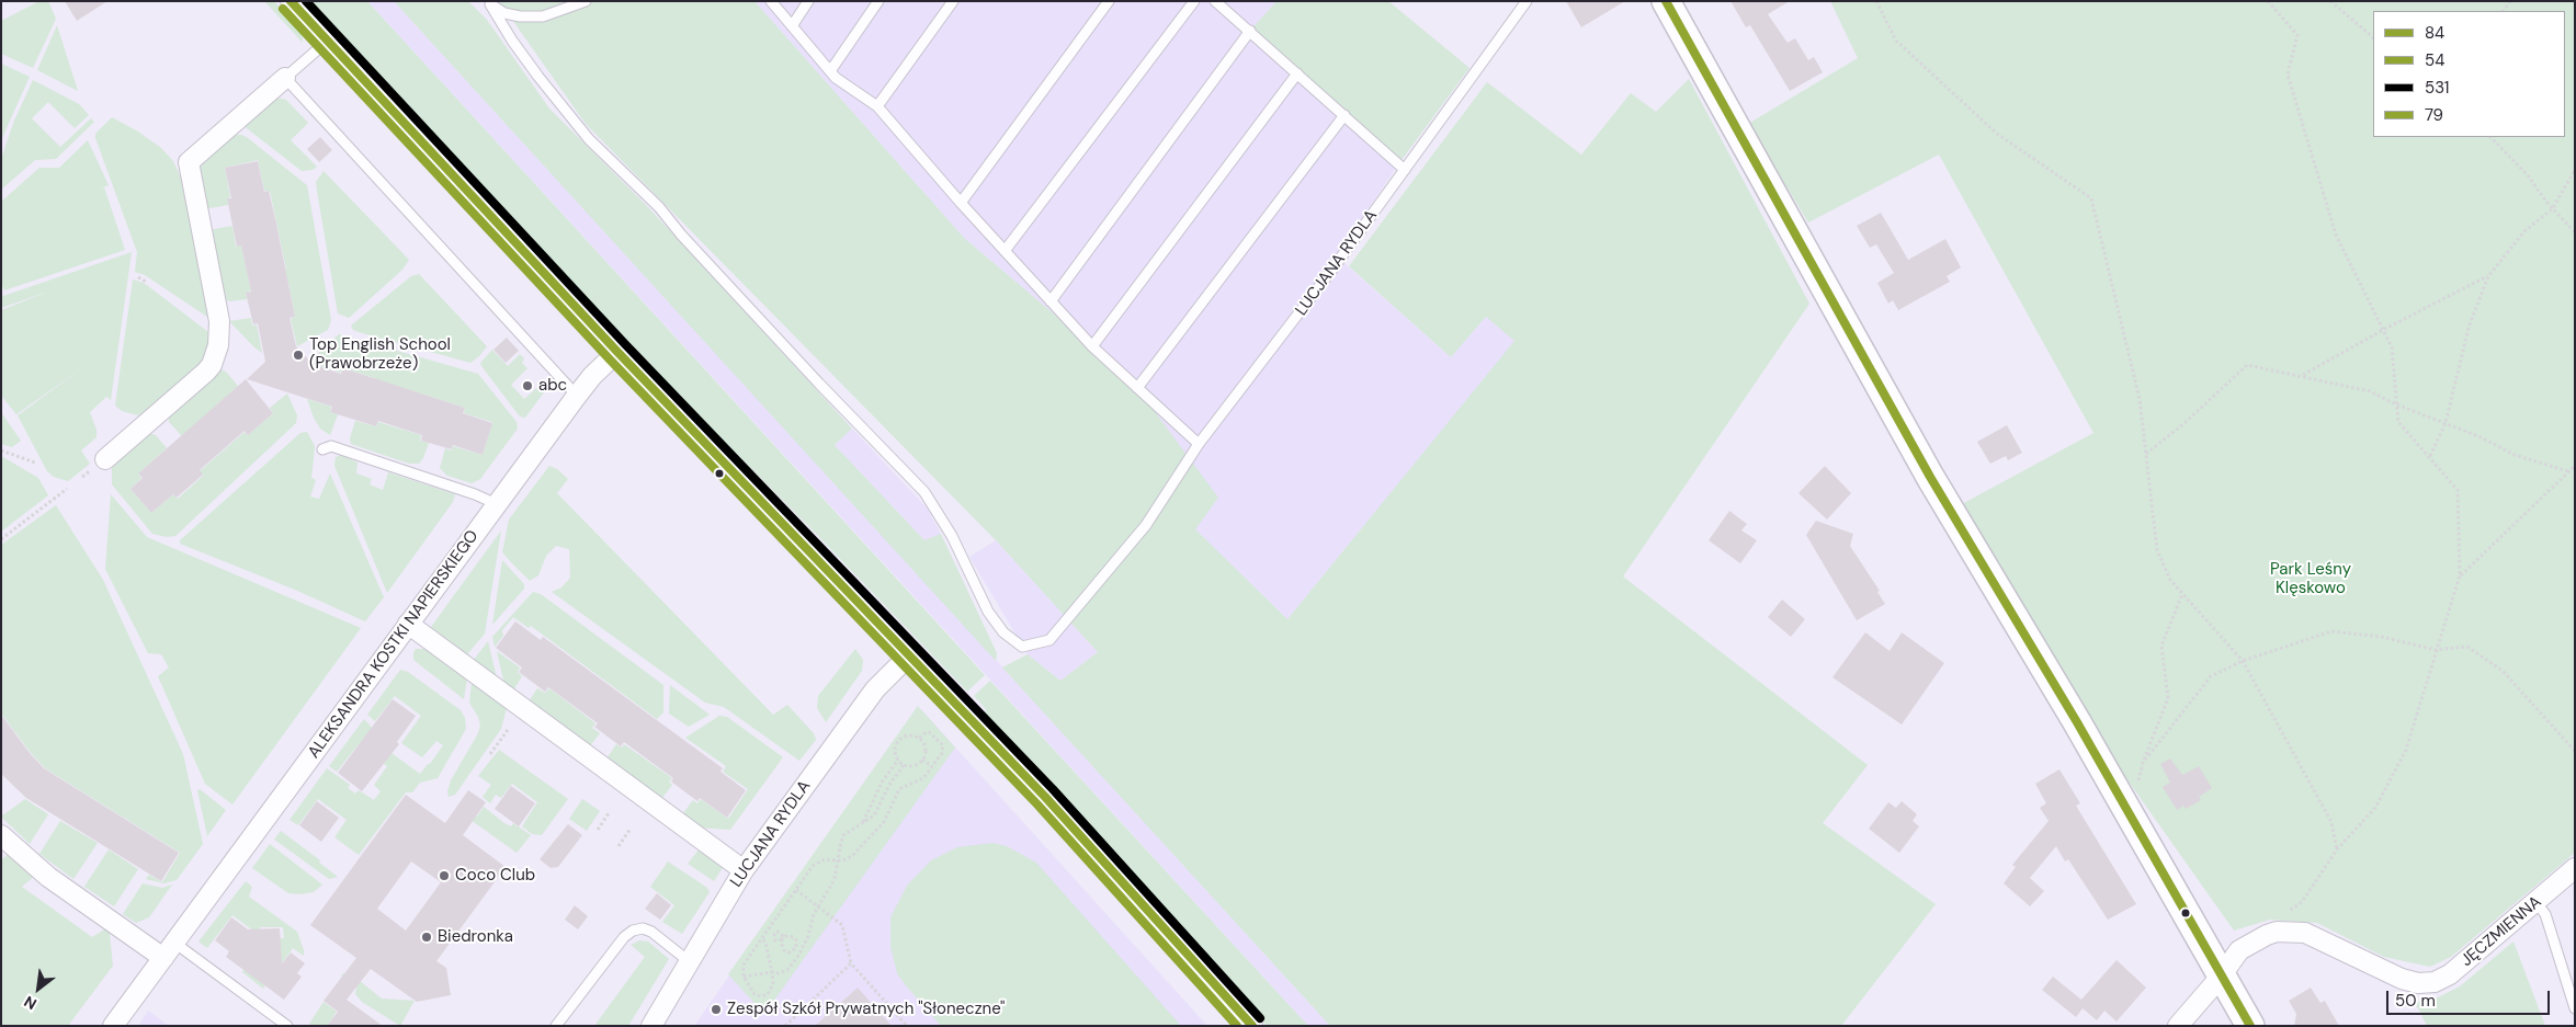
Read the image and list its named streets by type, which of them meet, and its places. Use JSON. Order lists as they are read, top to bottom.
{
  "streets": {
    "street": ["LUCJANA RYDLA", "ALEKSANDRA KOSTKI NAPIERSKIEGO", "JĘCZMIENNA"]
  },
  "parks": ["Park Leśny Klęskowo"],
  "places": [
    "Top English School (Prawobrzeże)",
    "abc",
    "Coco Club",
    "Biedronka",
    "Zespół Szkół Prywatnych \"Słoneczne\""
  ],
  "lines": [
    "transit line 84",
    "transit line 531",
    "transit line 79",
    "transit line 54"
  ],
  "legend": [
    "84",
    "54",
    "531",
    "79"
  ],
  "scale_bar": "50 m",
  "north": "bottom left"
}
